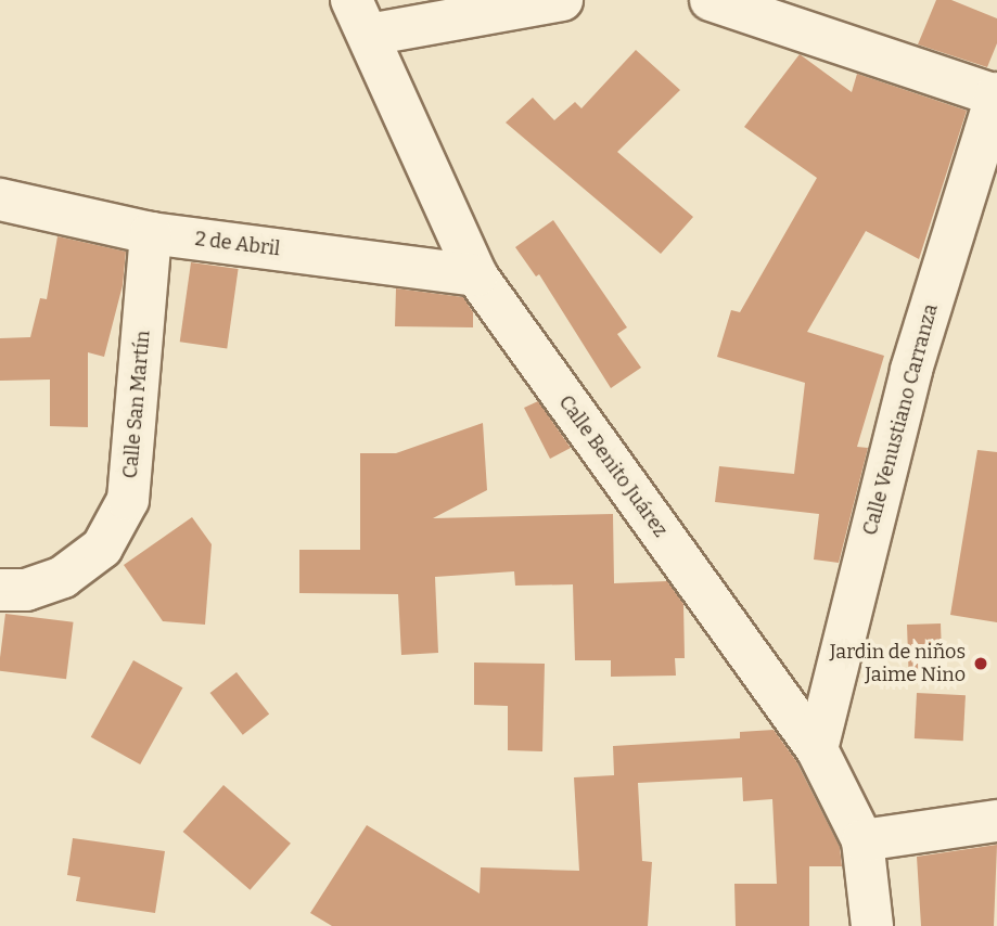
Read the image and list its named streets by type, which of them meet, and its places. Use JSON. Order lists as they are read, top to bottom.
{
  "streets": {
    "street": [
      "2 de Abril",
      "Calle San Martín",
      "Calle Venustiano Carranza",
      "Calle Benito Juárez"
    ]
  },
  "crossings": [
    ["2 de Abril", "Calle San Martín"],
    ["2 de Abril", "Calle Benito Juárez"],
    ["Calle Venustiano Carranza", "Calle Benito Juárez"]
  ],
  "places": ["Jardin de niños Jaime Nino"]
}
